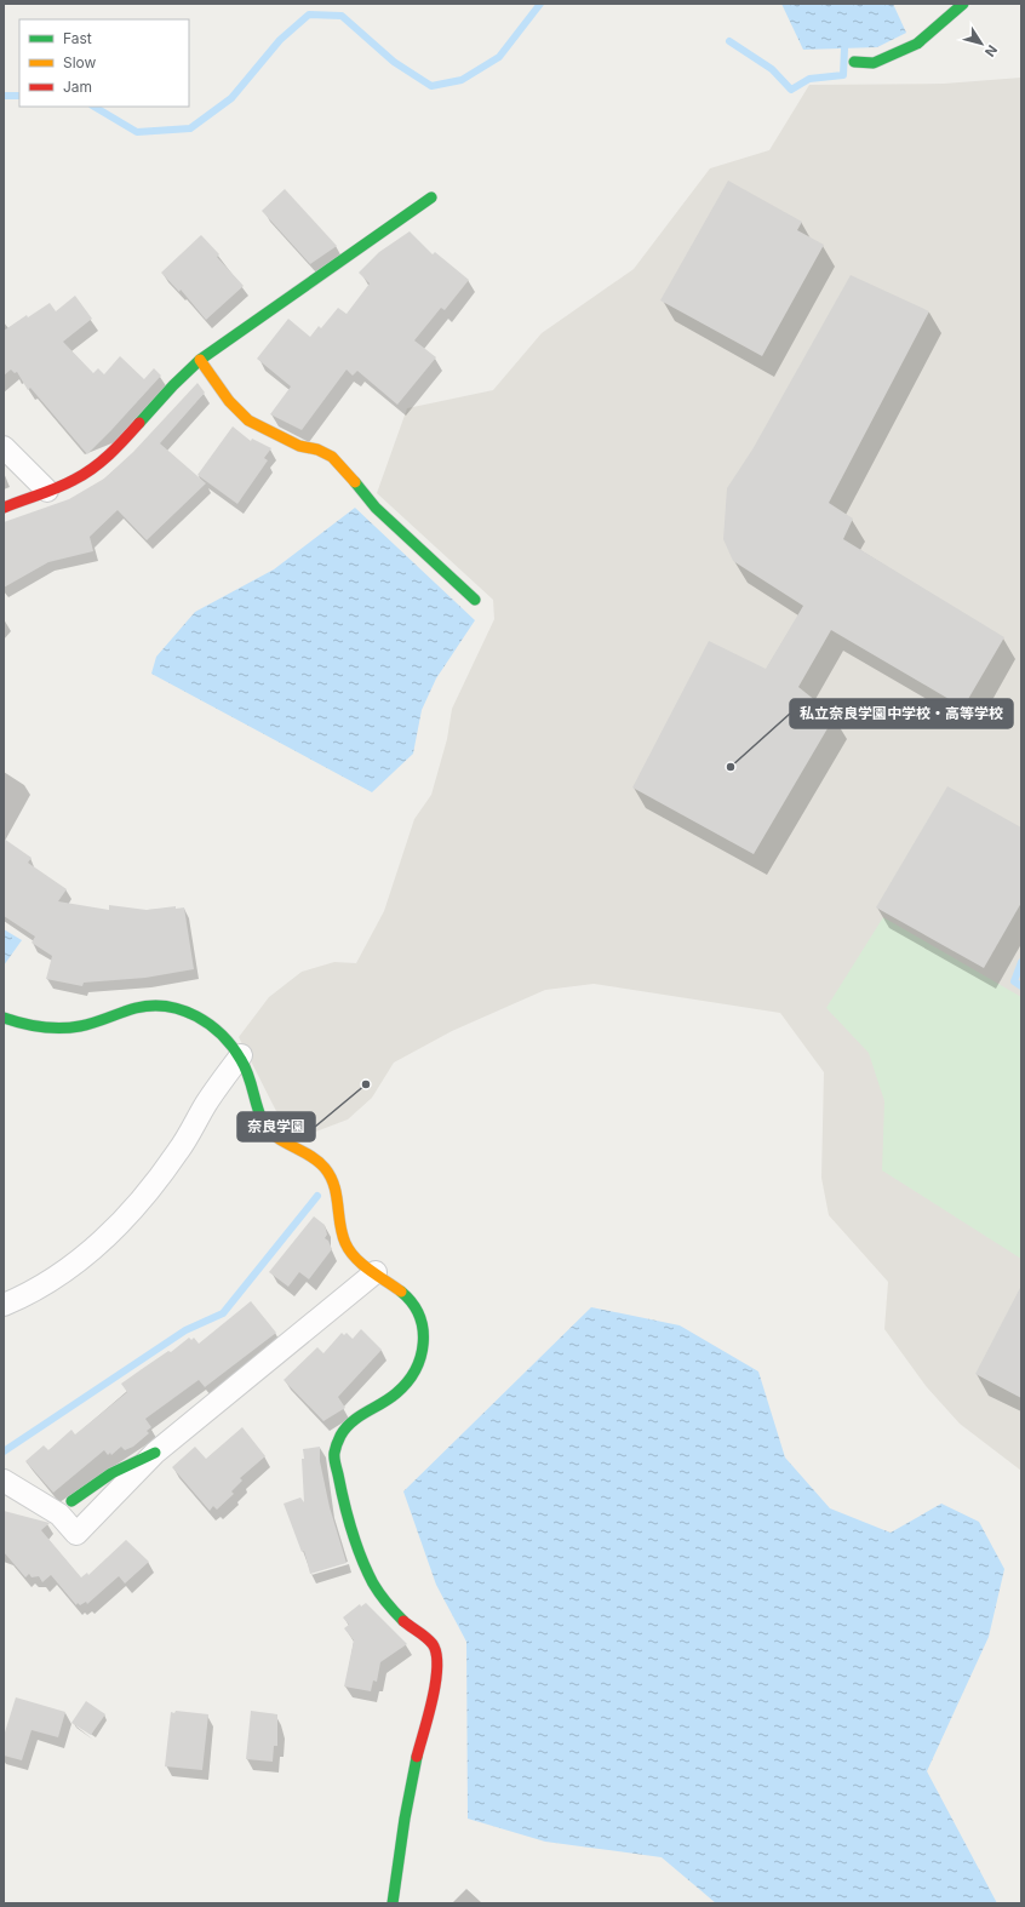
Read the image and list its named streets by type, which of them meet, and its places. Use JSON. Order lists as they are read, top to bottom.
{
  "places": ["私立奈良学園中学校・高等学校", "奈良学園"],
  "legend": ["Fast", "Slow", "Jam"],
  "north": "bottom right"
}
